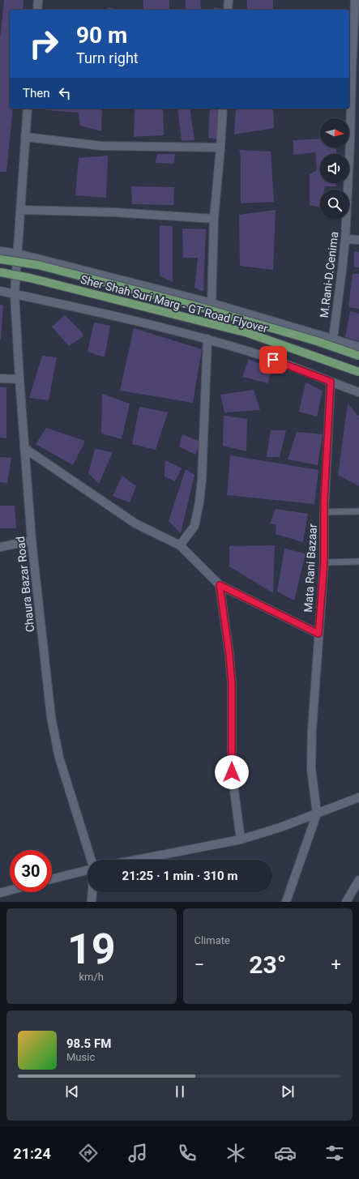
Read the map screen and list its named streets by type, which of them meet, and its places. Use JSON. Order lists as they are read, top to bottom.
{
  "streets": {
    "main road": ["Sher Shah Suri Marg - GT Road Flyover"],
    "street": ["M.Rani-D.Cenima", "Mata Rani Bazaar", "Chaura Bazar Road"]
  },
  "north": "right",
  "page": {
    "turn": ["90 m", "Turn right"],
    "then": "Then",
    "limit": "30",
    "trip": "21:25 · 1 min · 310 m",
    "tile": [
      ["19", "km/h"],
      "Climate"
    ],
    "heat": ["−", "23°", "+"],
    "song": ["98.5 FM", "Music"],
    "tabs": "21:24"
  }
}
